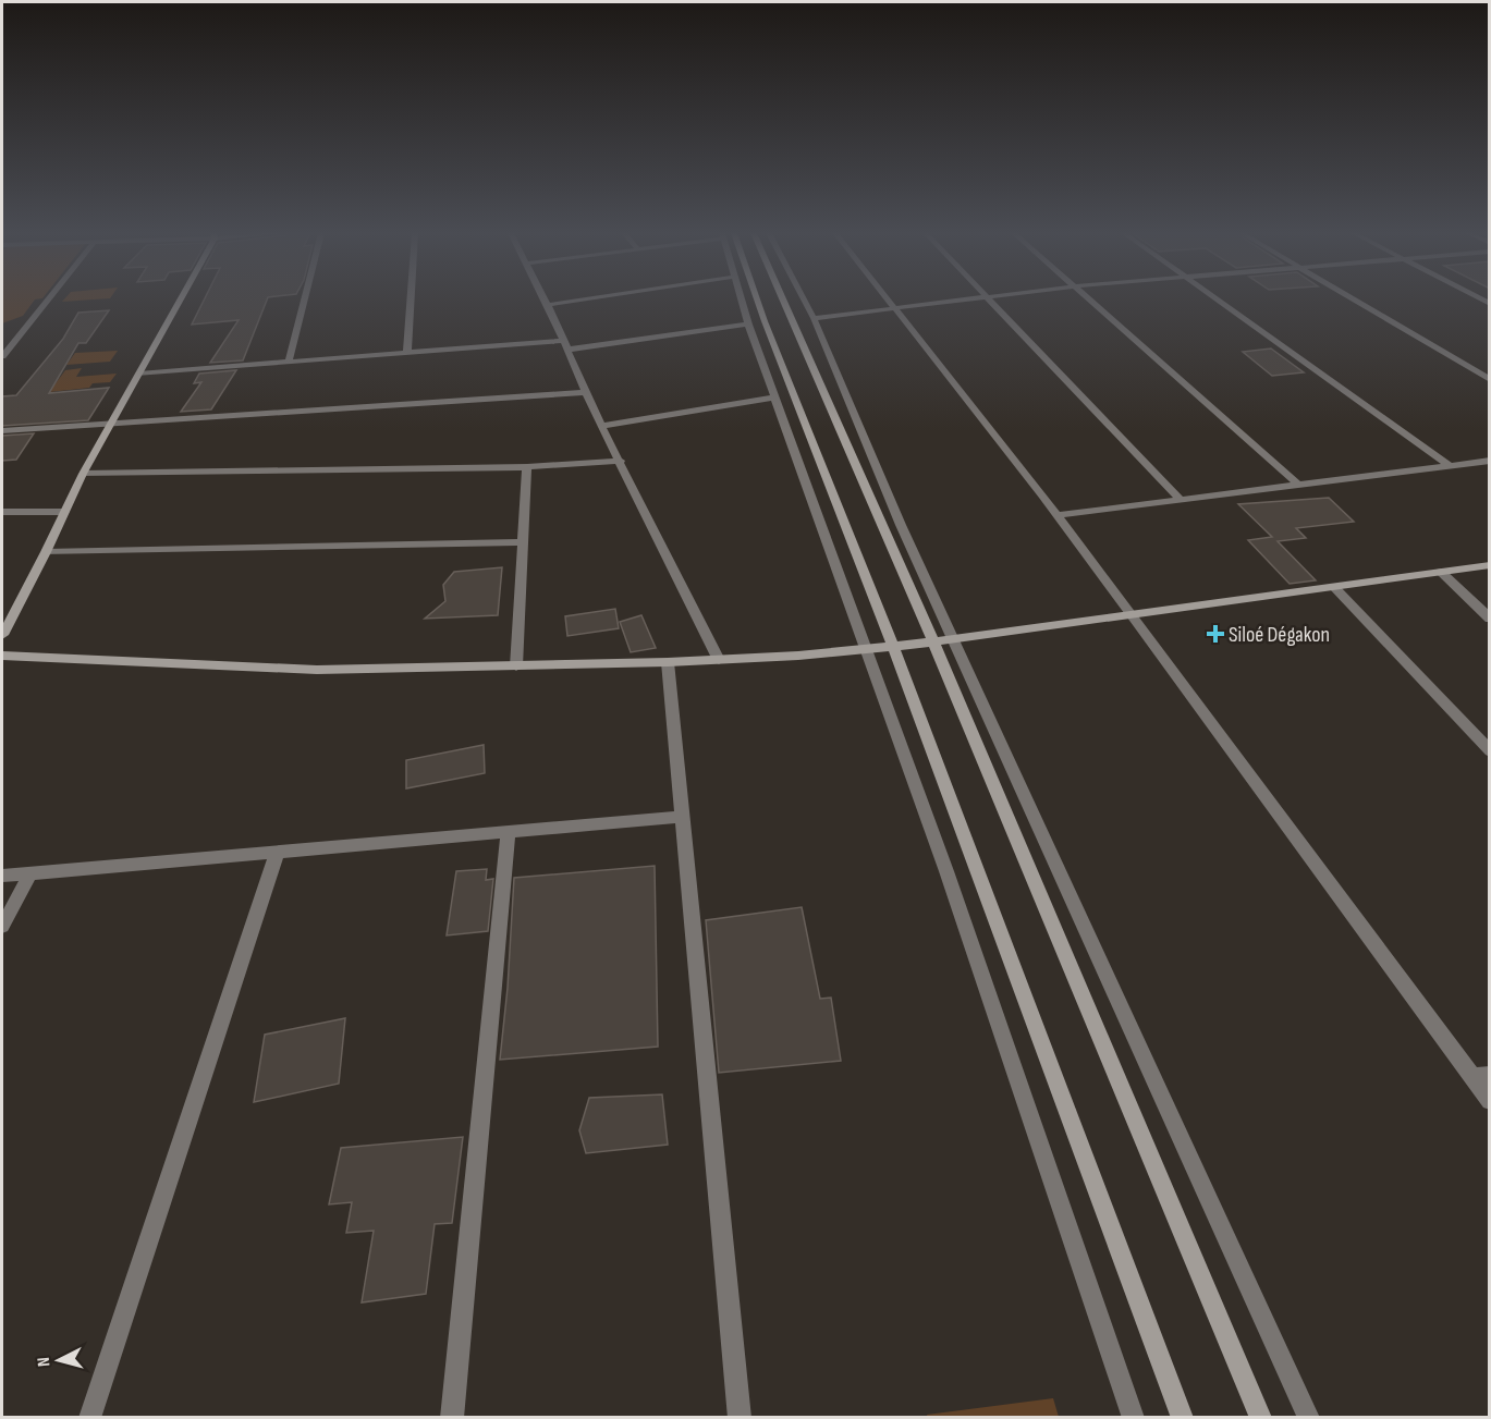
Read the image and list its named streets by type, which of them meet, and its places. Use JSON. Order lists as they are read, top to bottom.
{
  "places": {
    "health": ["Siloé Dégakon"]
  },
  "north": "left"
}
